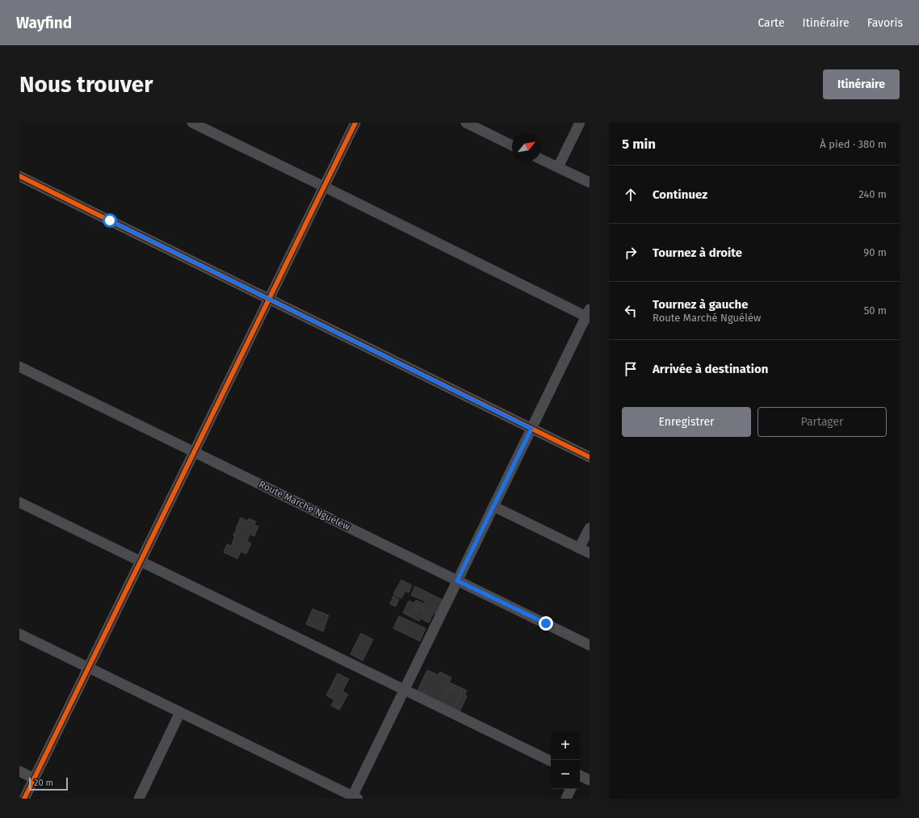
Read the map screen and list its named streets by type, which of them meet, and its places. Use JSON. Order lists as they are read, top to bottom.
{
  "streets": {
    "street": ["Route Marché Nguéléw"]
  },
  "scale_bar": "20 m",
  "north": "top right",
  "page": {
    "header": "Wayfind",
    "nav": ["Carte", "Itinéraire", "Favoris"],
    "buttons": [
      "Itinéraire",
      ["Enregistrer", "Partager"]
    ],
    "title": "Nous trouver",
    "heading": ["5 min", "À pied · 380 m"],
    "list": [
      ["Continuez", "240 m"],
      ["Tournez à droite", "90 m"],
      ["Tournez à gauche", "Route Marché Nguéléw", "50 m"],
      "Arrivée à destination"
    ],
    "map_buttons": ["+", "−"],
    "scale": "20 m"
  }
}
